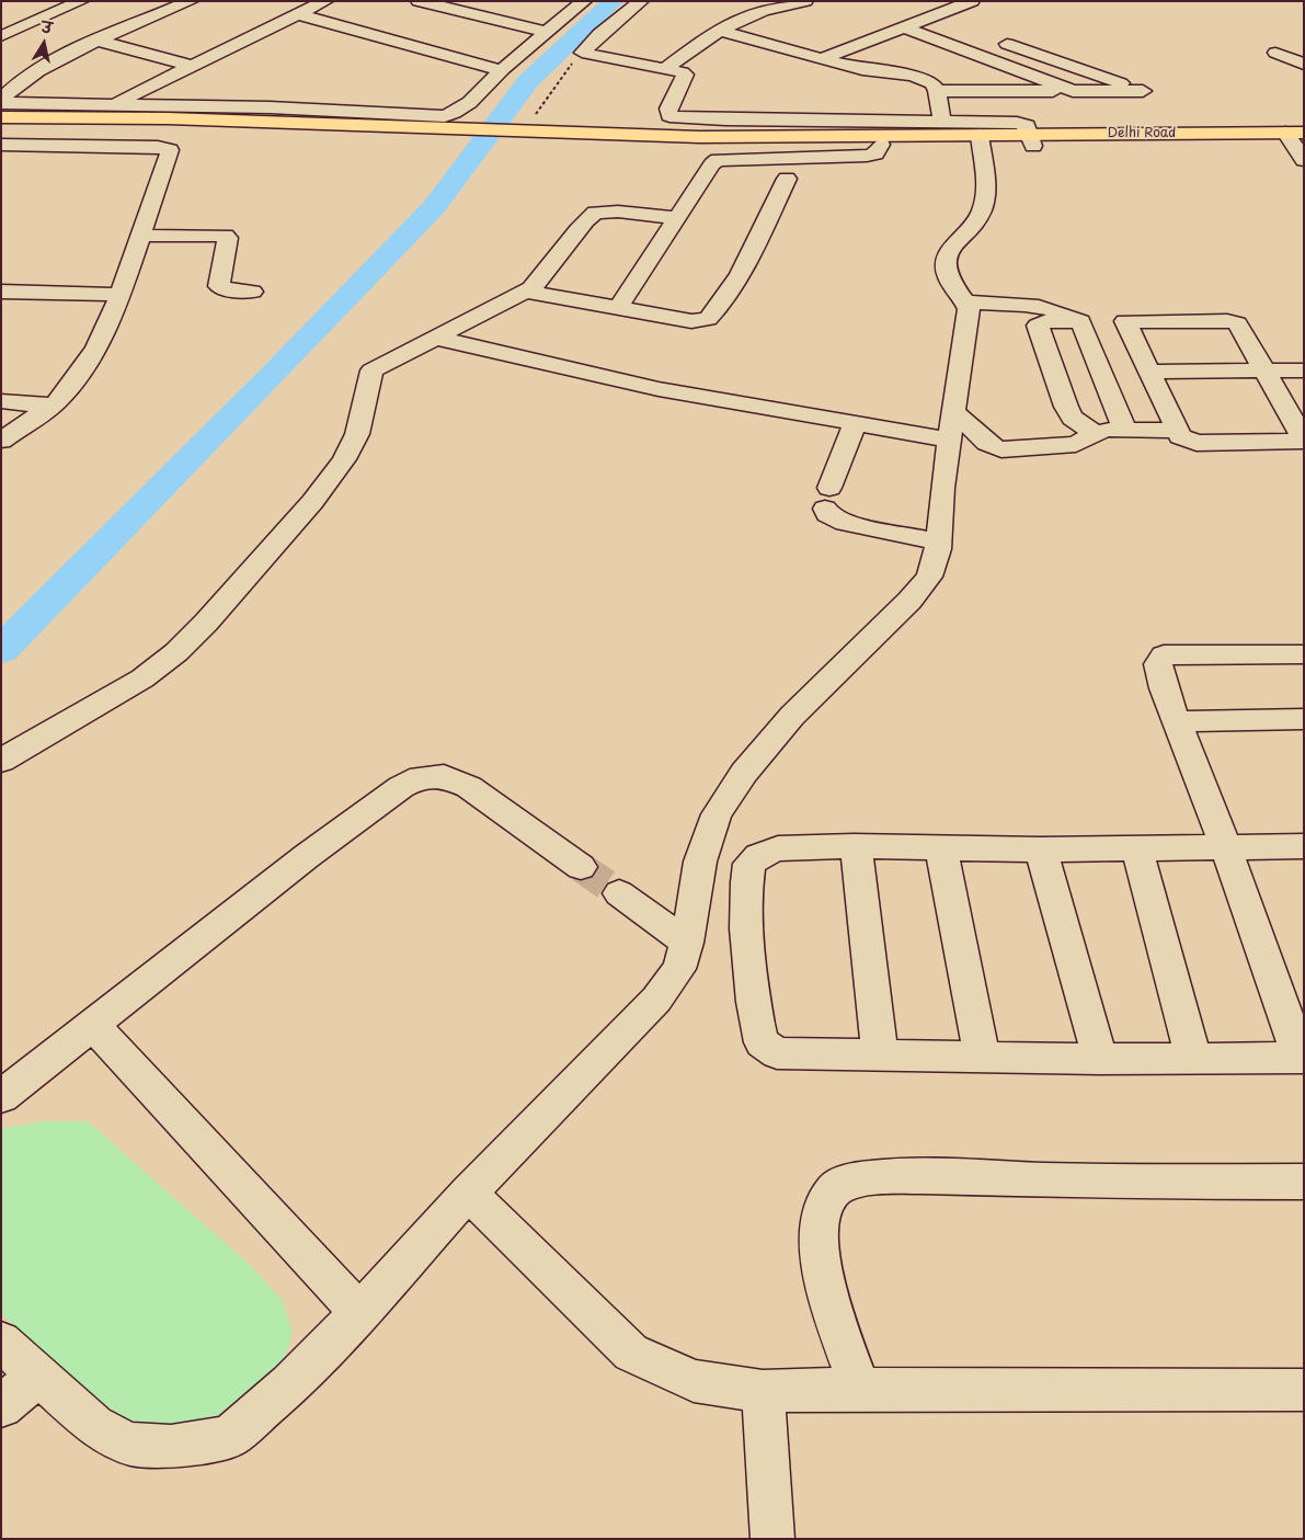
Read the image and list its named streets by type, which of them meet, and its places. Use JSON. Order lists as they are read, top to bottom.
{
  "streets": {
    "main road": ["Delhi Road"]
  },
  "north": "top"
}
